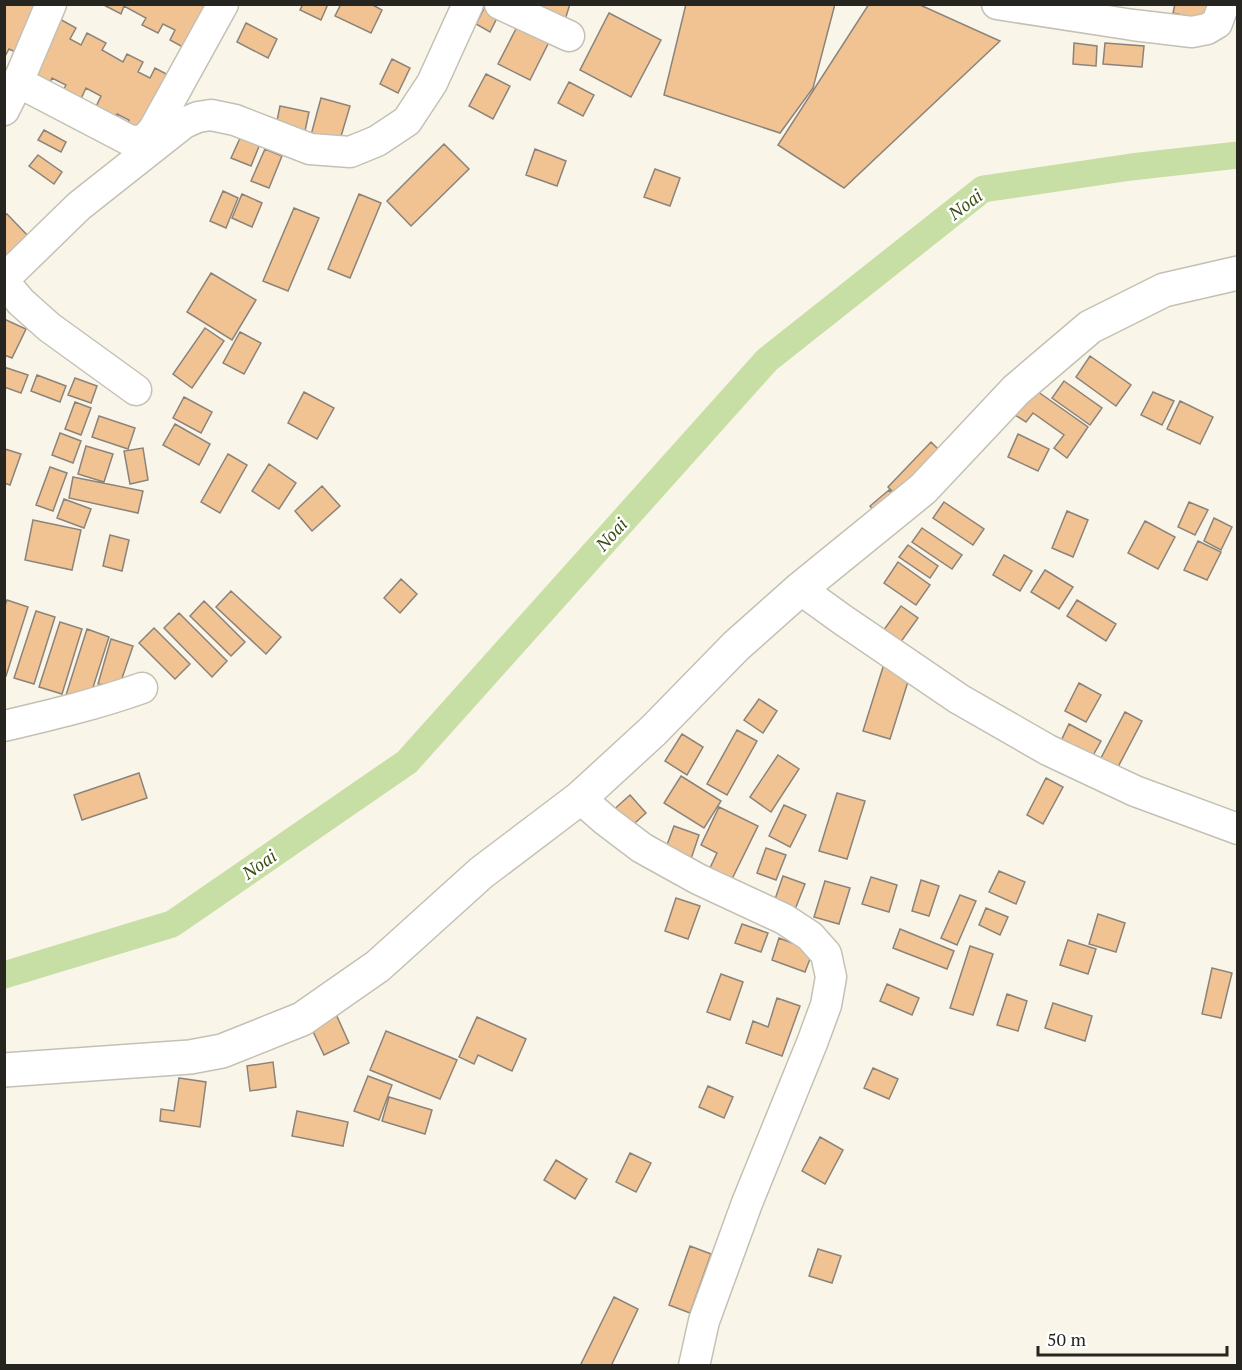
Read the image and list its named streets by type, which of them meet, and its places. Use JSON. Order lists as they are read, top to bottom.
{
  "water": ["Noai"],
  "scale_bar": "50 m"
}
